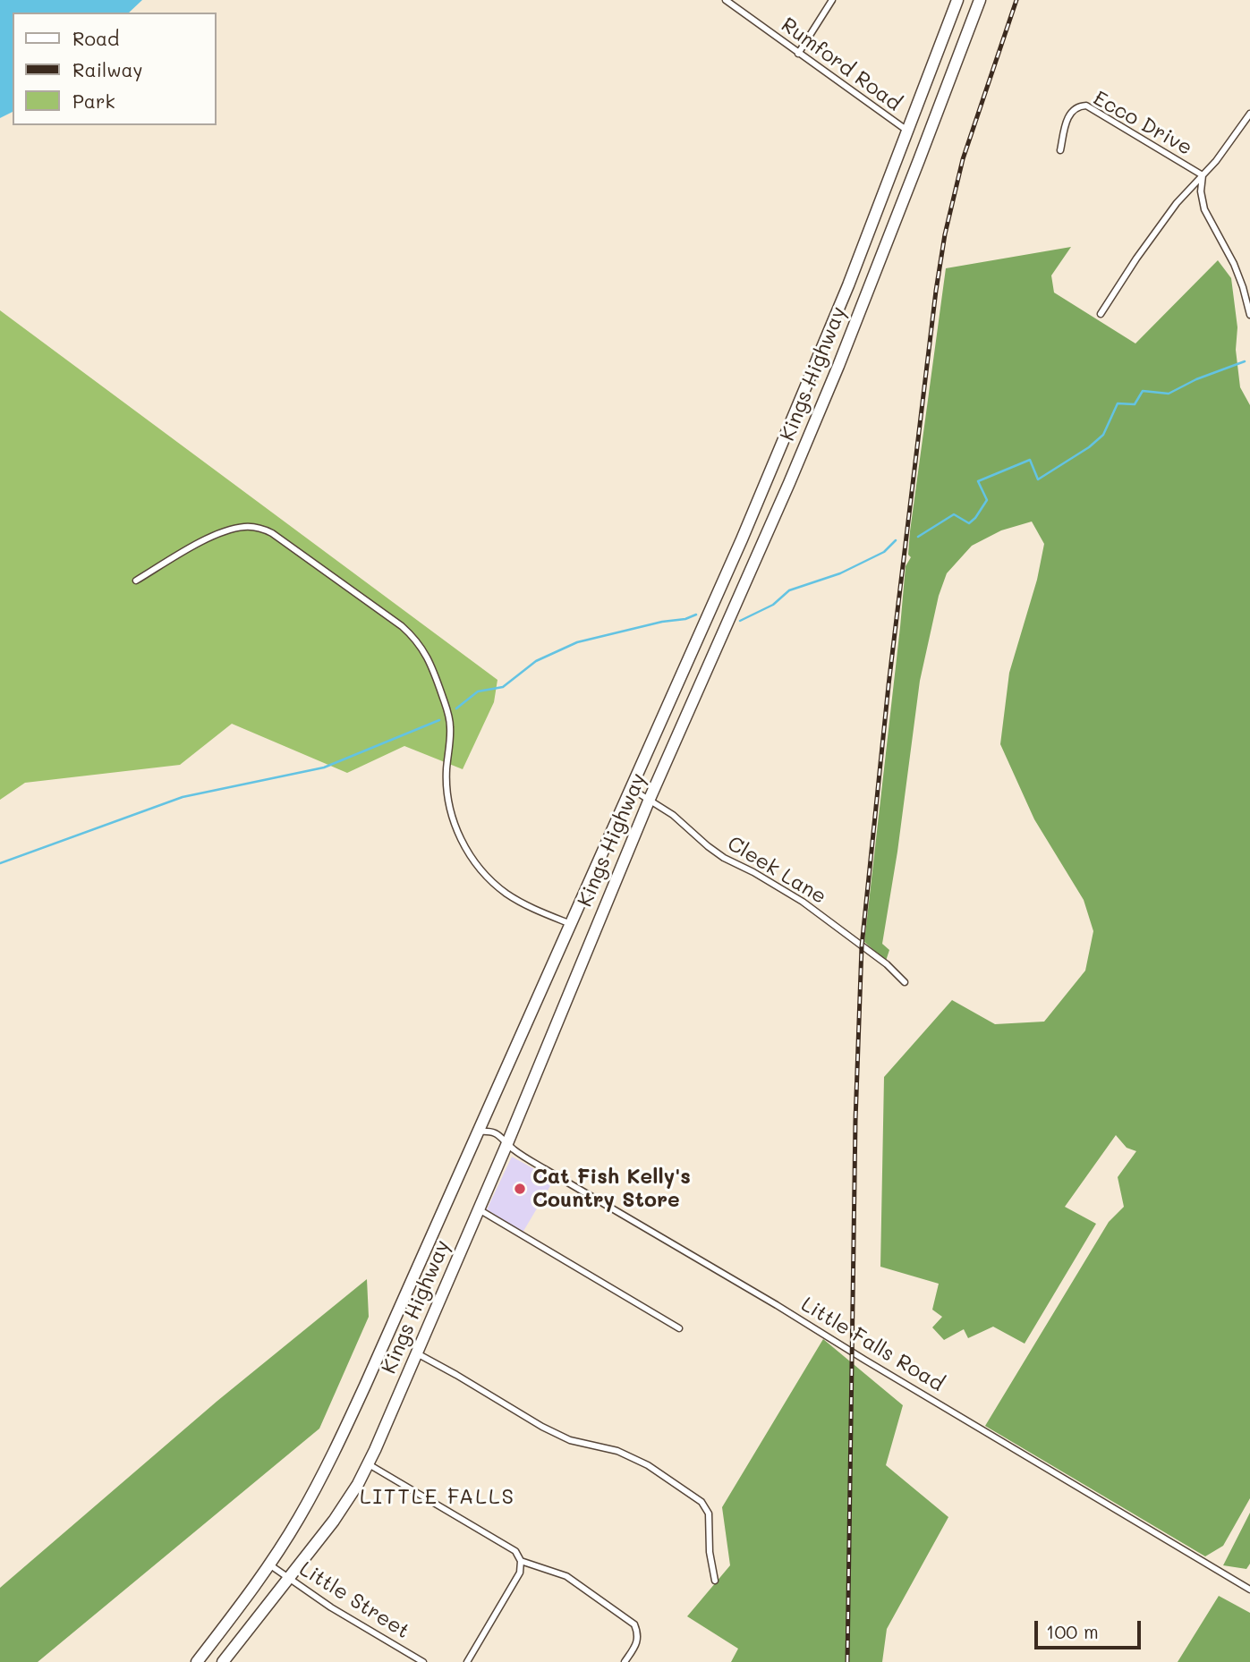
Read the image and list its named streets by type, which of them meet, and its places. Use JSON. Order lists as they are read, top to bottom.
{
  "streets": {
    "highway": ["Kings Highway"],
    "street": [
      "Rumford Road",
      "Ecco Drive",
      "Cleek Lane",
      "Little Falls Road",
      "Little Street"
    ]
  },
  "crossings": [
    ["Rumford Road", "Kings Highway"],
    ["Kings Highway", "Cleek Lane"],
    ["Kings Highway", "Little Falls Road"],
    ["Kings Highway", "Little Street"]
  ],
  "districts": ["LITTLE FALLS"],
  "places": ["Cat Fish Kelly's Country Store"],
  "legend": ["Road", "Railway", "Park"],
  "scale_bar": "100 m"
}
